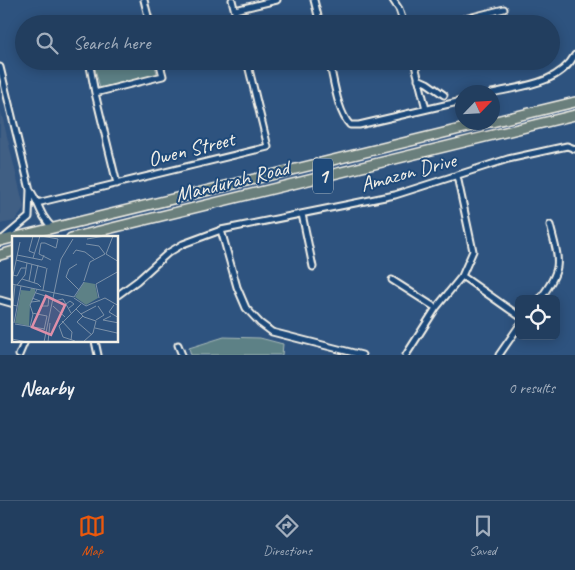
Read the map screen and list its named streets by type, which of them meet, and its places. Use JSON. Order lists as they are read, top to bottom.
{
  "streets": {
    "highway": ["1", "Mandurah Road"],
    "street": ["Owen Street", "Amazon Drive"]
  },
  "north": "top right",
  "page": {
    "search": "Search here",
    "heading": ["Nearby", "0 results"],
    "nav": ["Map", "Directions", "Saved"]
  }
}
